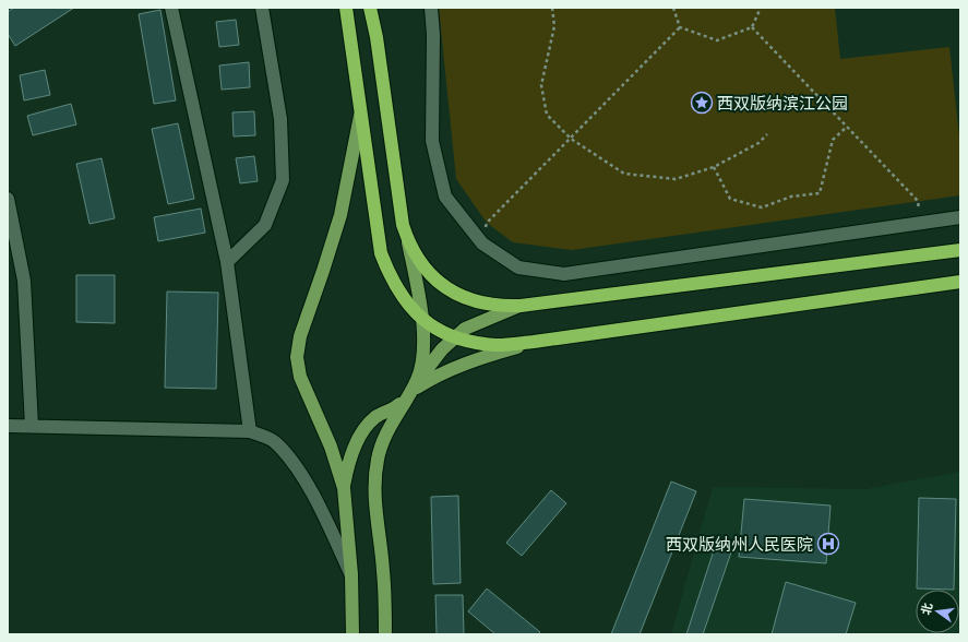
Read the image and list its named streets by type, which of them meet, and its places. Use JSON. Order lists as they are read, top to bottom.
{
  "places": {
    "place": ["西双版纳滨江公园"],
    "hospital": ["西双版纳州人民医院"]
  },
  "north": "left"
}
